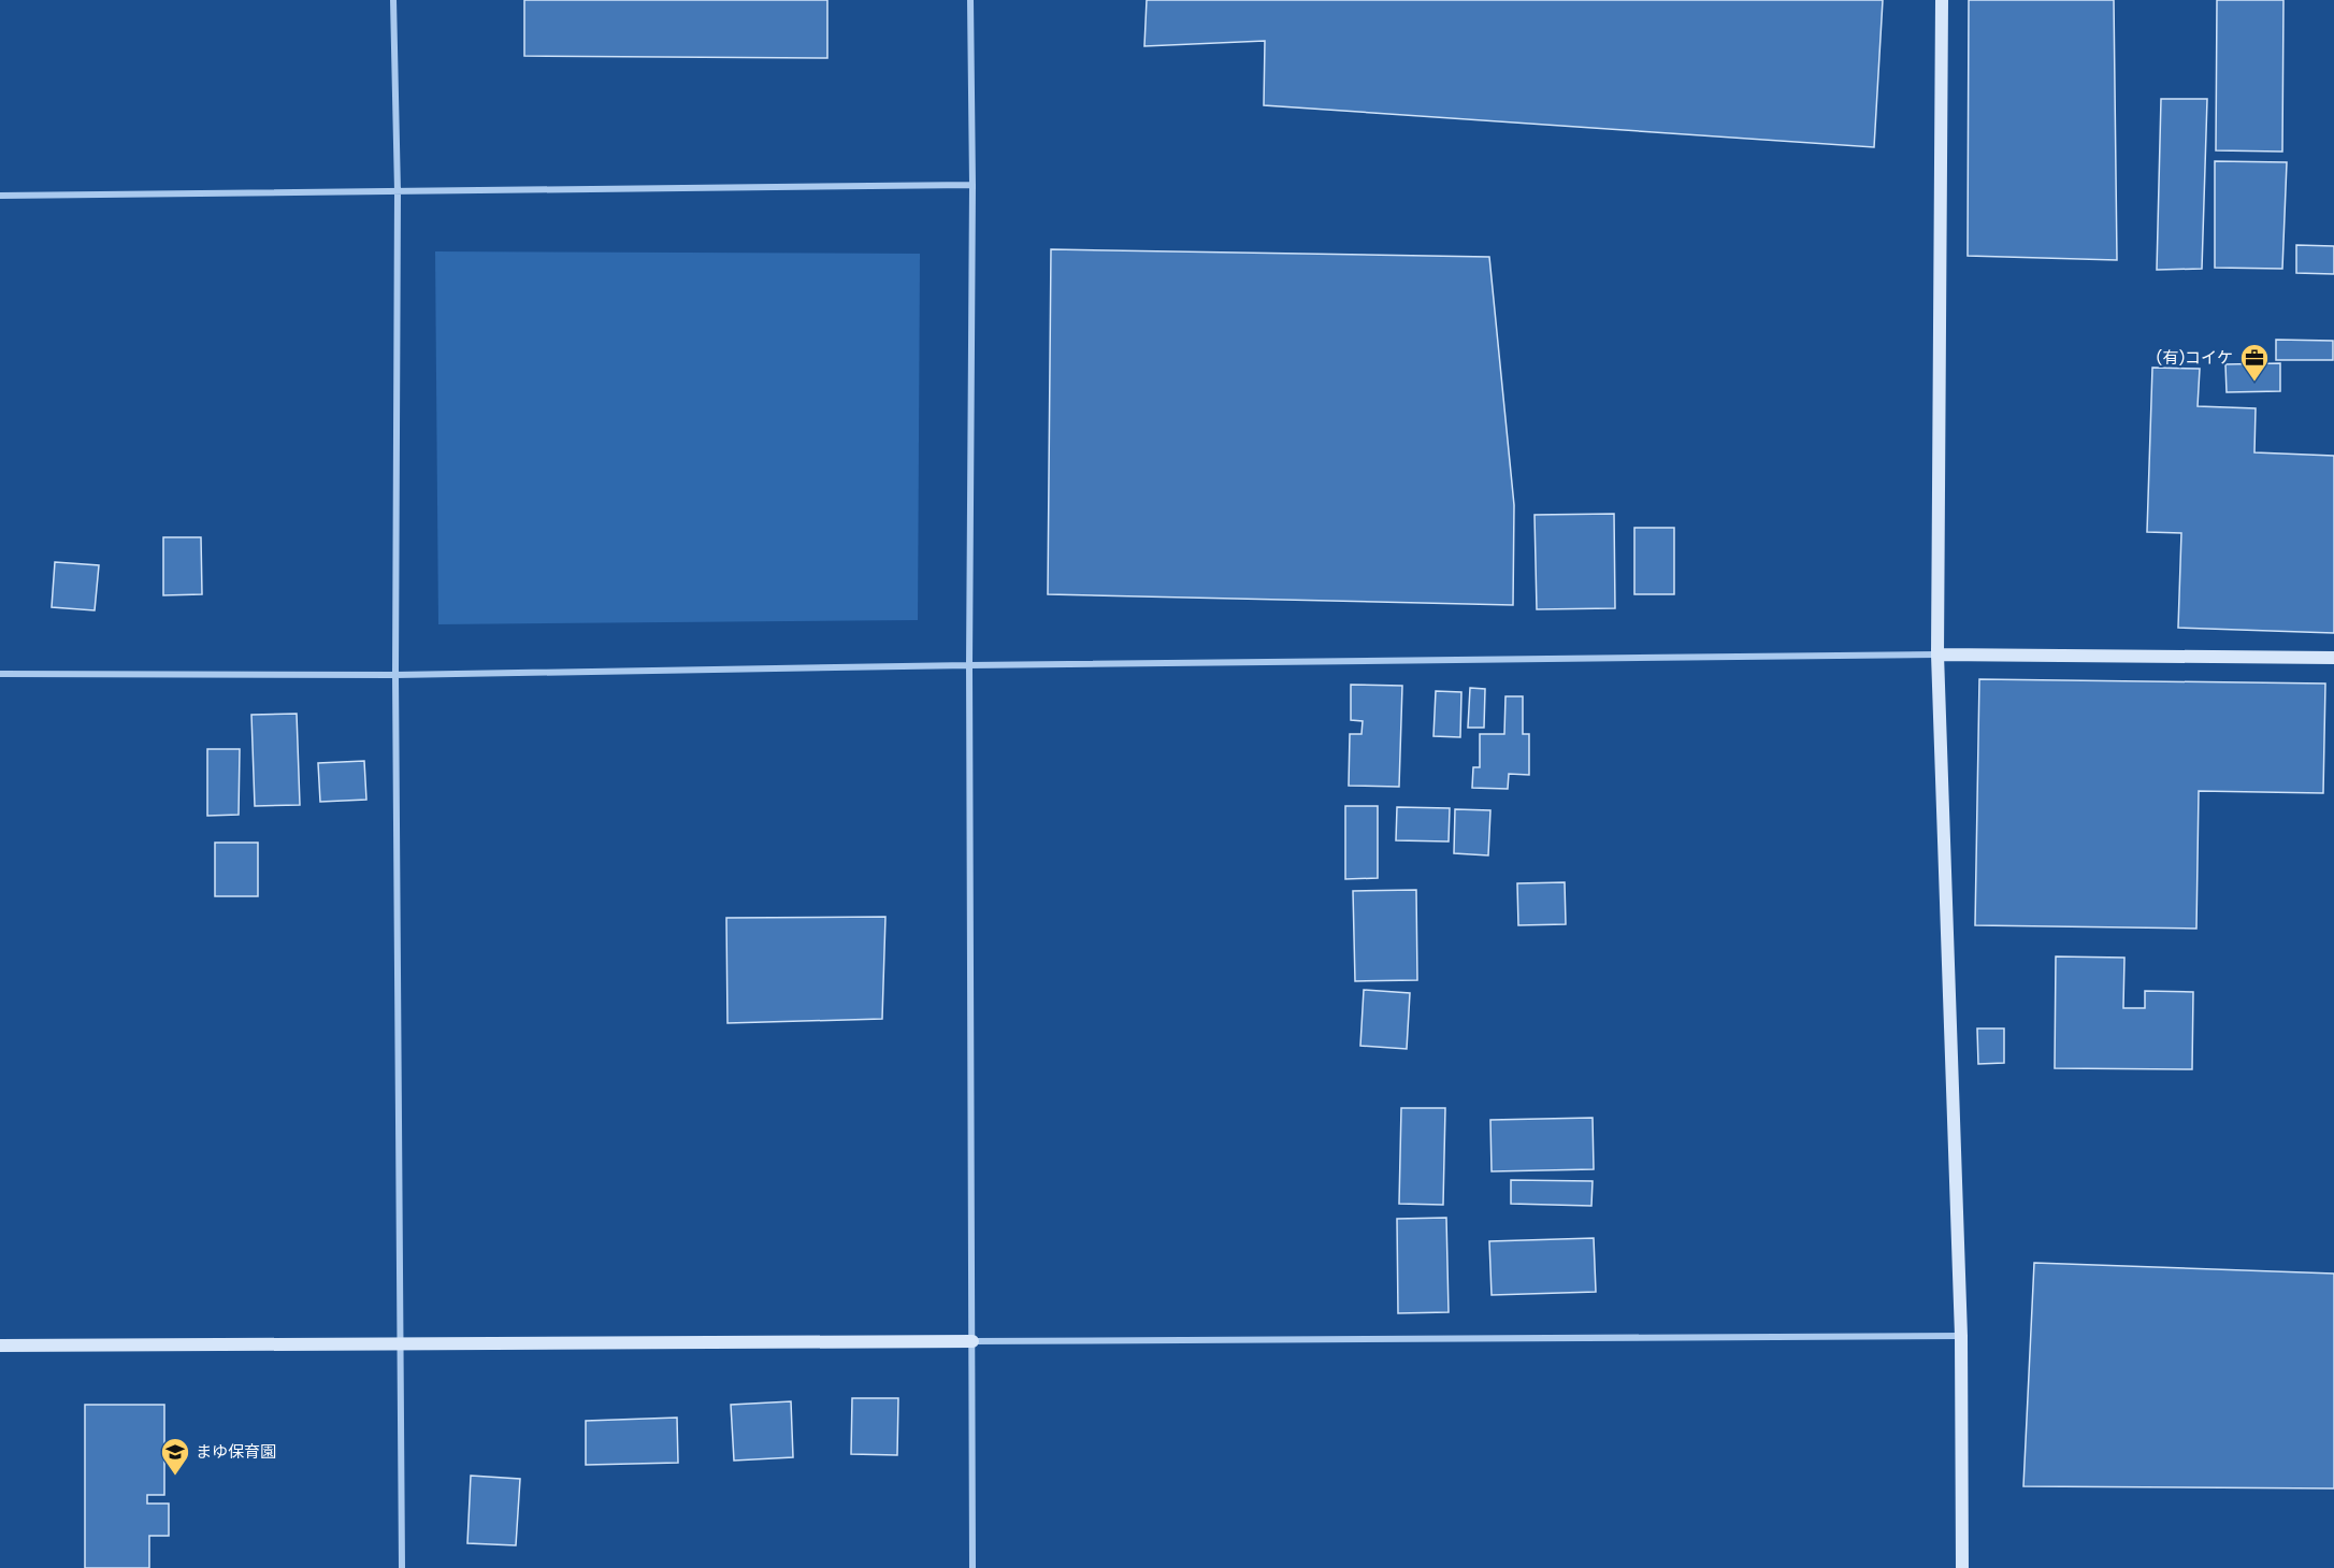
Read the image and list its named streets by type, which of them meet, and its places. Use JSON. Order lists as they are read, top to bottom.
{
  "places": {
    "office": ["(有)コイケ"],
    "school or university": ["まゆ保育園"]
  }
}
